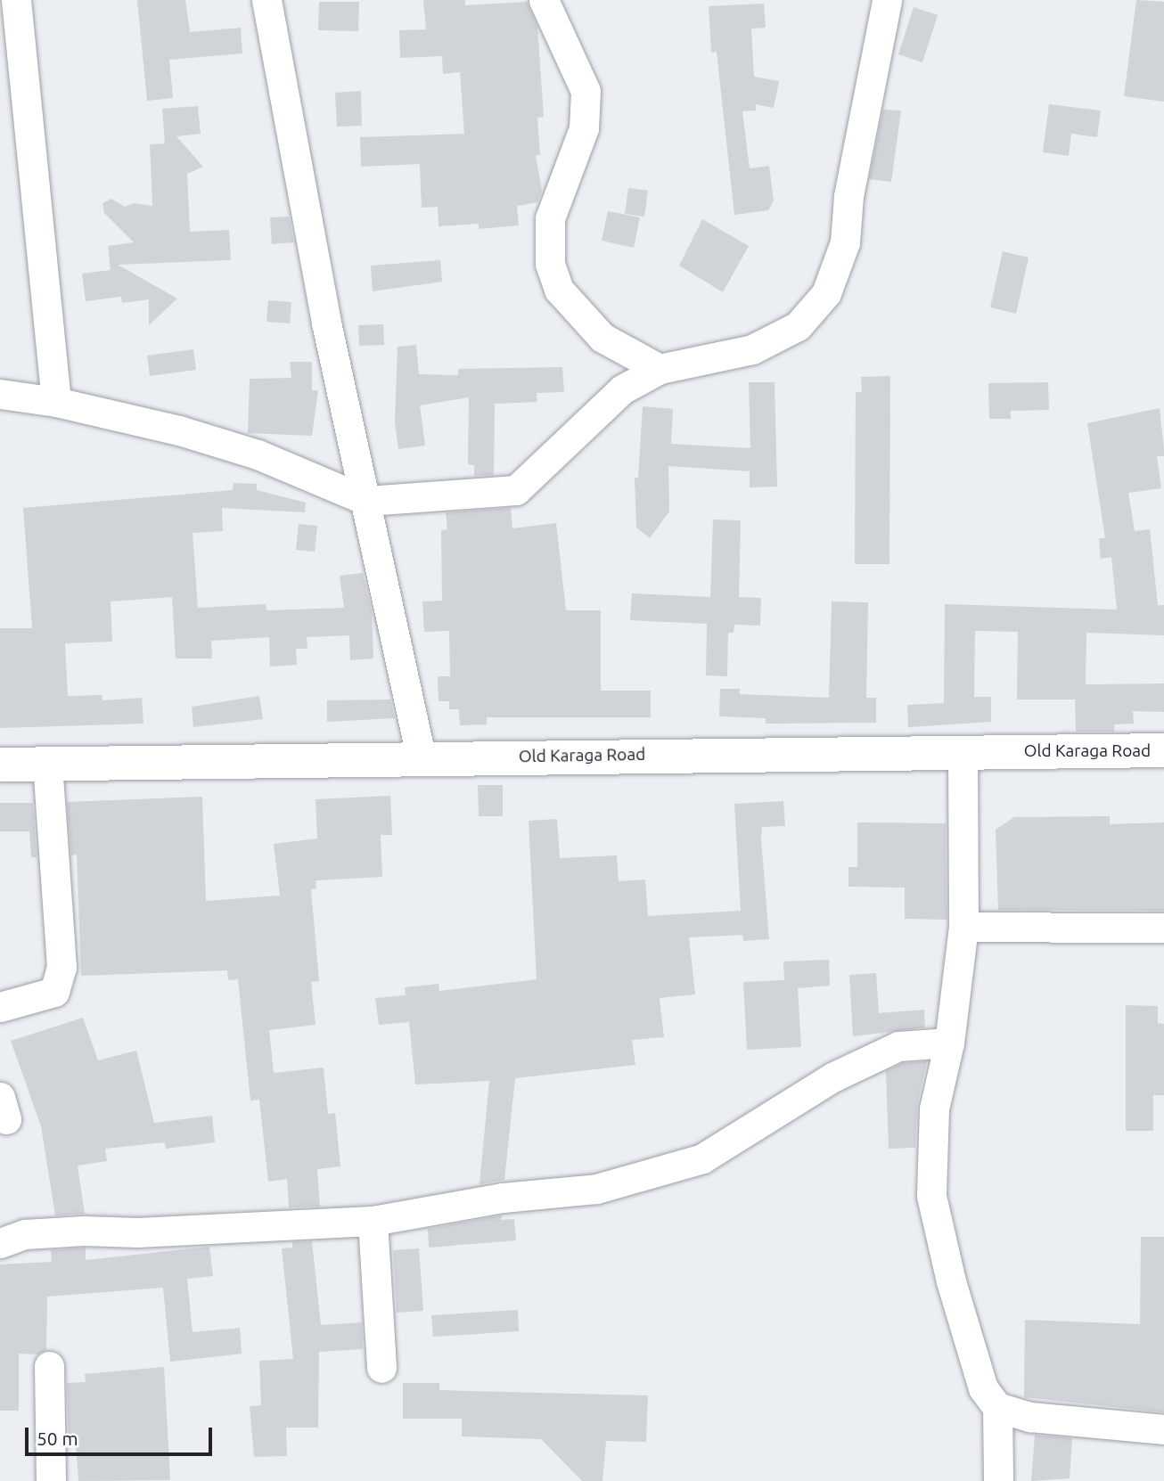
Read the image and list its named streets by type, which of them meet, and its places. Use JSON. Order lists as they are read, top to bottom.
{
  "streets": {
    "street": ["Old Karaga Road"]
  },
  "scale_bar": "50 m"
}
